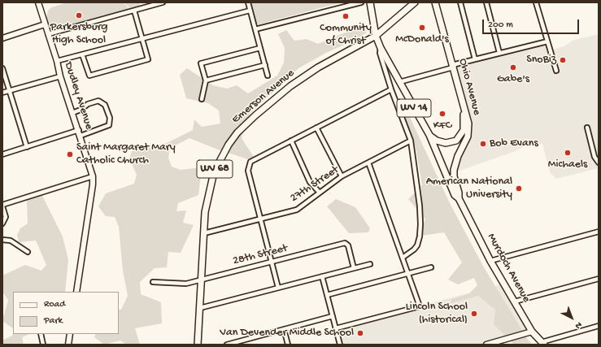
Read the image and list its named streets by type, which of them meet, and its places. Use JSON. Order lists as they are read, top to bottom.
{
  "streets": {
    "main road": [
      "Ohio Avenue",
      "Emerson Avenue",
      "WV 14",
      "WV 68",
      "Murdoch Avenue"
    ],
    "street": ["Dudley Avenue", "27th Street", "28th Street"]
  },
  "crossings": [
    ["Ohio Avenue", "Murdoch Avenue"],
    ["Emerson Avenue", "WV 68"],
    ["Emerson Avenue", "27th Street"],
    ["Emerson Avenue", "28th Street"],
    ["Emerson Avenue", "Murdoch Avenue"],
    ["WV 68", "Murdoch Avenue"]
  ],
  "places": [
    "Parkersburg High School",
    "Community of Christ",
    "McDonald's",
    "SnoBiz",
    "Gabe's",
    "KFC",
    "Bob Evans",
    "Michaels",
    "Saint Margaret Mary Catholic Church",
    "American National University",
    "Lincoln School (historical)",
    "Van Devender Middle School"
  ],
  "legend": ["Road", "Park"],
  "scale_bar": "200 m",
  "north": "bottom right"
}
